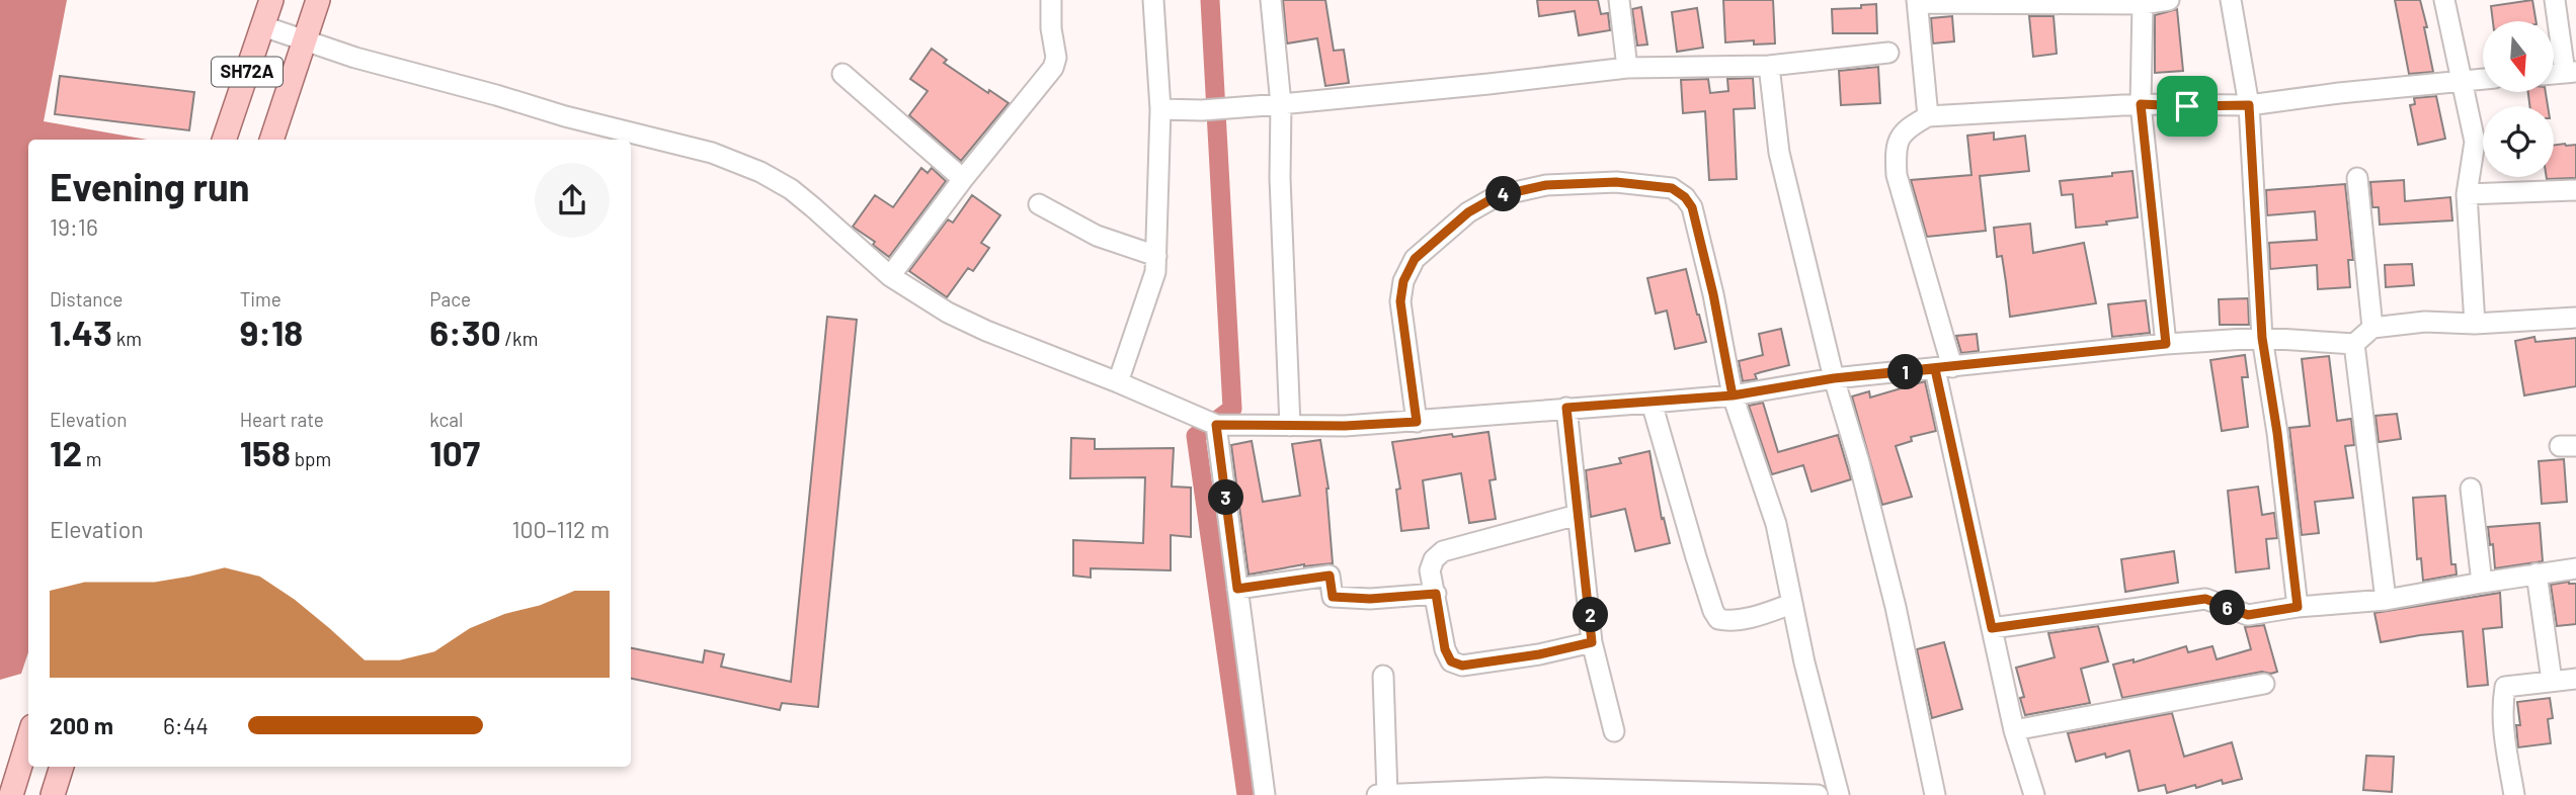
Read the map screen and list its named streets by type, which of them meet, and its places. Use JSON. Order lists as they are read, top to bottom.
{
  "streets": {
    "main road": ["SH72A"]
  },
  "north": "bottom",
  "page": {
    "heading": ["Evening run", "19:16"],
    "pins": [
      "4",
      "1",
      "3",
      "6",
      "2"
    ],
    "stats": [
      ["Distance", "1.43 km"],
      ["Time", "9:18"],
      ["Pace", "6:30 /km"],
      ["Elevation", "12 m"],
      ["Heart rate", "158 bpm"],
      ["kcal", "107"]
    ],
    "chart": ["Elevation", "100–112 m"],
    "list": [
      {
        "name": "200 m",
        "note": "6:44"
      }
    ]
  }
}
